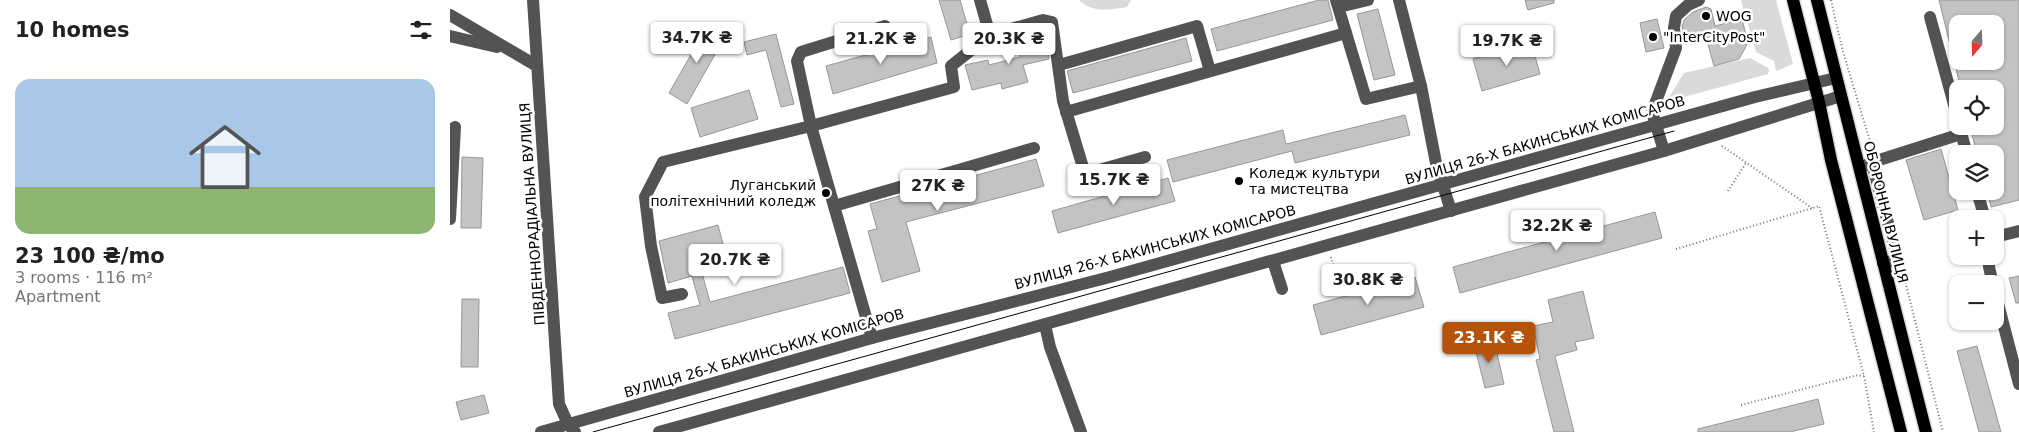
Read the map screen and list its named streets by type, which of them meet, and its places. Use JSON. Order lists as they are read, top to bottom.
{
  "streets": {
    "main road": ["ОБОРОННА ВУЛИЦЯ"],
    "street": ["ВУЛИЦЯ 26-Х БАКИНСЬКИХ КОМІСАРОВ", "ПІВДЕННОРАДІАЛЬНА ВУЛИЦЯ"]
  },
  "crossings": [
    ["ВУЛИЦЯ 26-Х БАКИНСЬКИХ КОМІСАРОВ", "ОБОРОННА ВУЛИЦЯ"],
    ["ВУЛИЦЯ 26-Х БАКИНСЬКИХ КОМІСАРОВ", "ПІВДЕННОРАДІАЛЬНА ВУЛИЦЯ"]
  ],
  "places": [
    "WOG",
    "\"InterCityPost\"",
    "Коледж культури та мистецтва",
    "Луганський політехнічний коледж"
  ],
  "north": "bottom",
  "page": {
    "heading": "10 homes",
    "map_buttons": ["+", "−"],
    "price": [
      "34.7K ₴",
      "21.2K ₴",
      "20.3K ₴",
      "19.7K ₴",
      "15.7K ₴",
      "27K ₴",
      "32.2K ₴",
      "20.7K ₴",
      "30.8K ₴",
      "23.1K ₴"
    ],
    "list": [
      {
        "name": "23 100 ₴/mo",
        "note": "3 rooms · 116 m² · Apartment"
      }
    ]
  }
}
